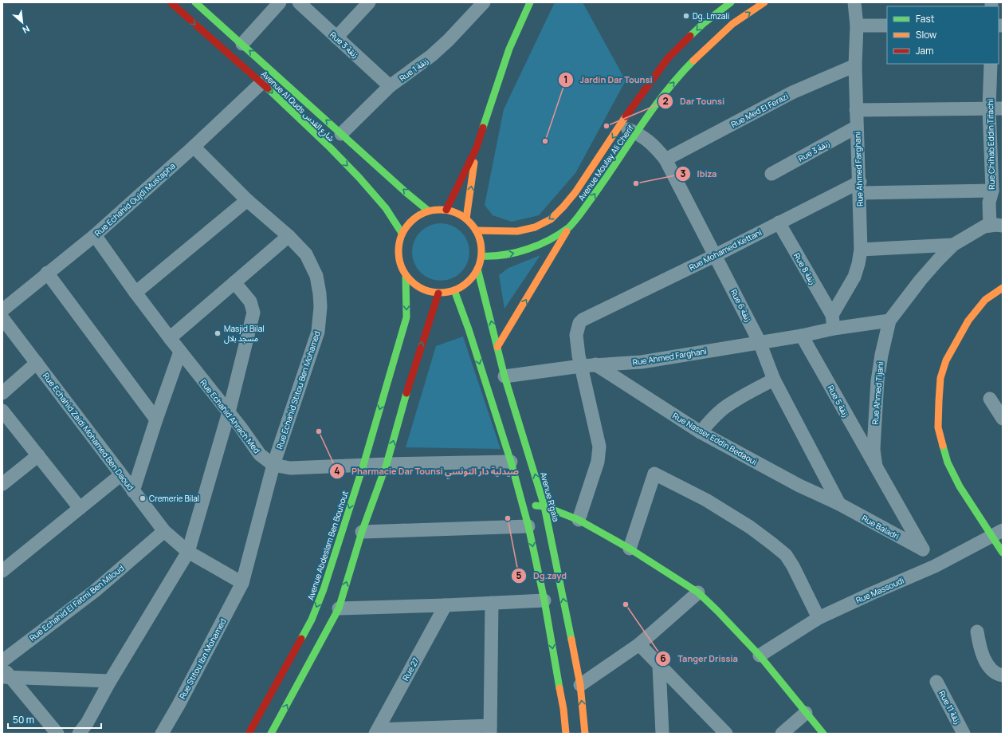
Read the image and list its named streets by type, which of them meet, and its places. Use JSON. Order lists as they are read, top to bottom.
{
  "streets": {
    "main road": [
      "Avenue Al Quds شارع القدس",
      "Avenue Moulay Ali Cherif",
      "Avenue R'gaia",
      "Avenue Abdeslam Ben Bouhout"
    ],
    "street": [
      "Rue 3 زنقة",
      "Rue 1 زنقة",
      "Rue Med El Ferazi",
      "Rue Chihab Eddin Tifachi",
      "Rue Ahmed Farghani",
      "Rue Echahid Oujdi Mustapha",
      "Rue Mohamed Kettani",
      "Rue 8 زنقة",
      "Rue 6 زنقة",
      "Rue Echahid Stitou Ben Mohamed",
      "Rue Ahmed Tijani",
      "Rue 5 زنقة",
      "Rue Echahid Ahrach Med",
      "Rue Echahid Zaidi Mohamed Ben Daoud",
      "Rue Nasser Eddin Bedaoui",
      "Rue Baladri",
      "Rue Massoudi",
      "Rue Echahid El Fatmi Ben Miloud",
      "Rue Stitou Ibn Mohamed",
      "Rue 27",
      "Rue 11 زنقة"
    ]
  },
  "crossings": [
    ["Rue 3 زنقة", "Rue 1 زنقة"],
    ["Rue 3 زنقة", "Rue Ahmed Farghani"],
    ["Rue 1 زنقة", "Avenue Al Quds شارع القدس"],
    ["Avenue Al Quds شارع القدس", "Avenue Moulay Ali Cherif"],
    ["Avenue Al Quds شارع القدس", "Rue Echahid Oujdi Mustapha"],
    ["Avenue Al Quds شارع القدس", "Avenue R'gaia"],
    ["Avenue Al Quds شارع القدس", "Avenue Abdeslam Ben Bouhout"],
    ["Rue Med El Ferazi", "Rue Ahmed Farghani"],
    ["Rue Med El Ferazi", "Rue 6 زنقة"],
    ["Rue Chihab Eddin Tifachi", "Rue Ahmed Tijani"],
    ["Avenue Moulay Ali Cherif", "Rue 6 زنقة"],
    ["Avenue Moulay Ali Cherif", "Avenue R'gaia"],
    ["Avenue Moulay Ali Cherif", "Avenue Abdeslam Ben Bouhout"],
    ["Rue Ahmed Farghani", "Rue Mohamed Kettani"],
    ["Rue Ahmed Farghani", "Rue 8 زنقة"],
    ["Rue Ahmed Farghani", "Rue 6 زنقة"],
    ["Rue Ahmed Farghani", "Rue Ahmed Tijani"],
    ["Rue Ahmed Farghani", "Rue 5 زنقة"],
    ["Rue Ahmed Farghani", "Rue Nasser Eddin Bedaoui"],
    ["Rue Ahmed Farghani", "Avenue R'gaia"],
    ["Rue Echahid Oujdi Mustapha", "Rue Echahid Stitou Ben Mohamed"],
    ["Rue Echahid Oujdi Mustapha", "Rue Echahid Ahrach Med"],
    ["Rue Mohamed Kettani", "Rue 8 زنقة"],
    ["Rue Mohamed Kettani", "Rue 6 زنقة"],
    ["Rue 6 زنقة", "Rue Nasser Eddin Bedaoui"],
    ["Rue 6 زنقة", "Rue Baladri"],
    ["Rue Echahid Stitou Ben Mohamed", "Rue Echahid Ahrach Med"],
    ["Rue Echahid Stitou Ben Mohamed", "Rue Echahid Zaidi Mohamed Ben Daoud"],
    ["Rue Echahid Stitou Ben Mohamed", "Rue Stitou Ibn Mohamed"],
    ["Rue Ahmed Tijani", "Rue 5 زنقة"],
    ["Rue Ahmed Tijani", "Rue Baladri"],
    ["Rue Ahmed Tijani", "Rue Massoudi"],
    ["Rue Echahid Ahrach Med", "Avenue Abdeslam Ben Bouhout"],
    ["Rue Echahid Zaidi Mohamed Ben Daoud", "Rue Echahid El Fatmi Ben Miloud"],
    ["Rue Echahid Zaidi Mohamed Ben Daoud", "Rue Stitou Ibn Mohamed"],
    ["Rue Nasser Eddin Bedaoui", "Rue Baladri"],
    ["Avenue R'gaia", "Avenue Abdeslam Ben Bouhout"]
  ],
  "places": [
    "Dg. Lmzali",
    "Dar Tounsi",
    "Jardin Dar Tounsi",
    "Ibiza",
    "Masjid Bilal مسجد بلال",
    "Pharmacie Dar Tounsi صيدلية دار التونسي",
    "Cremerie Bilal",
    "Dg.zayd",
    "Tanger Drissia"
  ],
  "legend": ["Fast", "Slow", "Jam"],
  "scale_bar": "50 m",
  "north": "bottom right"
}
